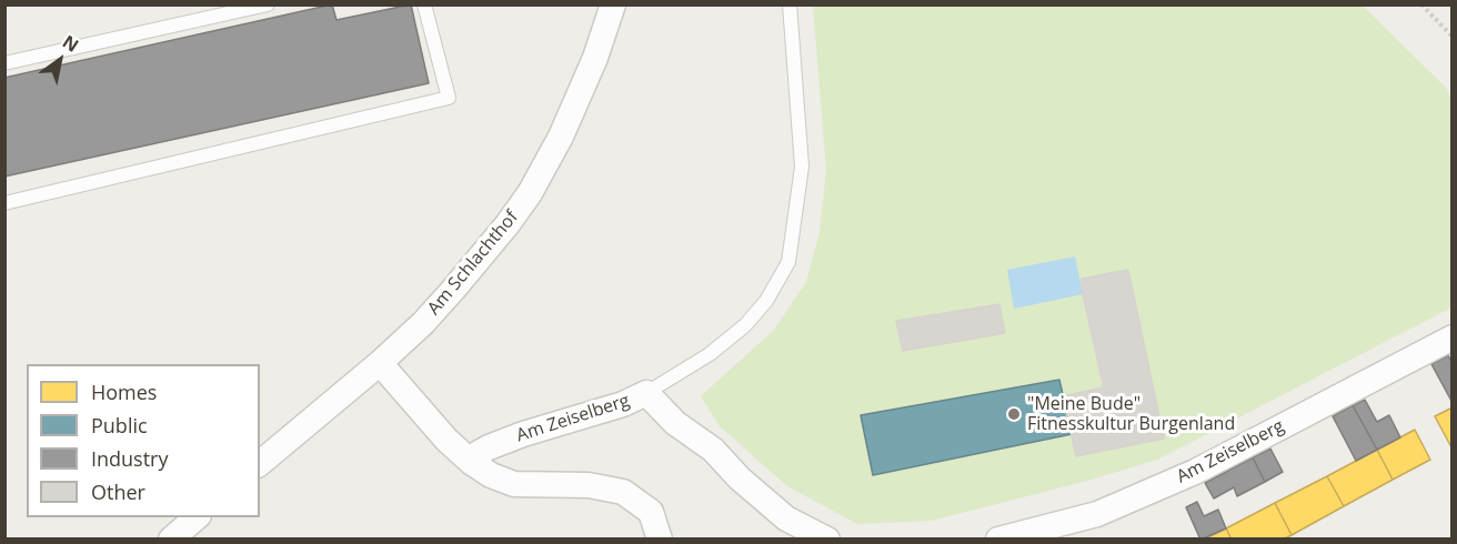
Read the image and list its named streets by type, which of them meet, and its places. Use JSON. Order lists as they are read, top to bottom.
{
  "streets": {
    "street": ["Am Schlachthof", "Am Zeiselberg"]
  },
  "places": ["\"Meine Bude\" Fitnesskultur Burgenland"],
  "legend": [
    "Homes",
    "Public",
    "Industry",
    "Other"
  ],
  "north": "top right"
}
